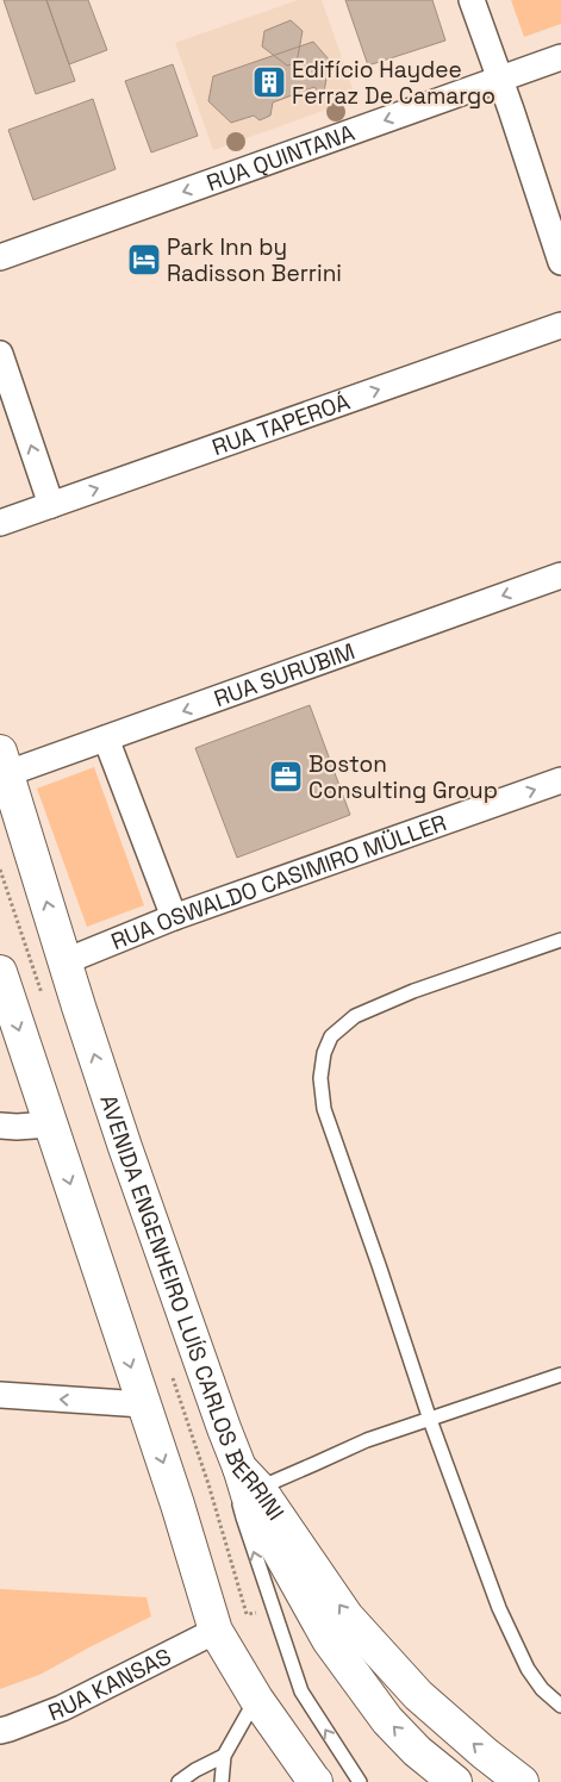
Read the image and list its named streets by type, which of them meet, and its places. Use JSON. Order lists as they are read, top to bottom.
{
  "streets": {
    "main road": ["AVENIDA ENGENHEIRO LUÍS CARLOS BERRINI"],
    "street": [
      "RUA QUINTANA",
      "RUA TAPEROÁ",
      "RUA SURUBIM",
      "RUA OSWALDO CASIMIRO MÜLLER",
      "RUA KANSAS"
    ]
  },
  "crossings": [
    ["RUA SURUBIM", "AVENIDA ENGENHEIRO LUÍS CARLOS BERRINI"],
    ["RUA OSWALDO CASIMIRO MÜLLER", "AVENIDA ENGENHEIRO LUÍS CARLOS BERRINI"]
  ],
  "one_way": [
    "RUA QUINTANA",
    "RUA TAPEROÁ",
    "RUA SURUBIM",
    "RUA OSWALDO CASIMIRO MÜLLER"
  ],
  "places": {
    "building": ["Edifício Haydee Ferraz De Camargo"],
    "hotel": ["Park Inn by Radisson Berrini"],
    "office": ["Boston Consulting Group"]
  }
}
